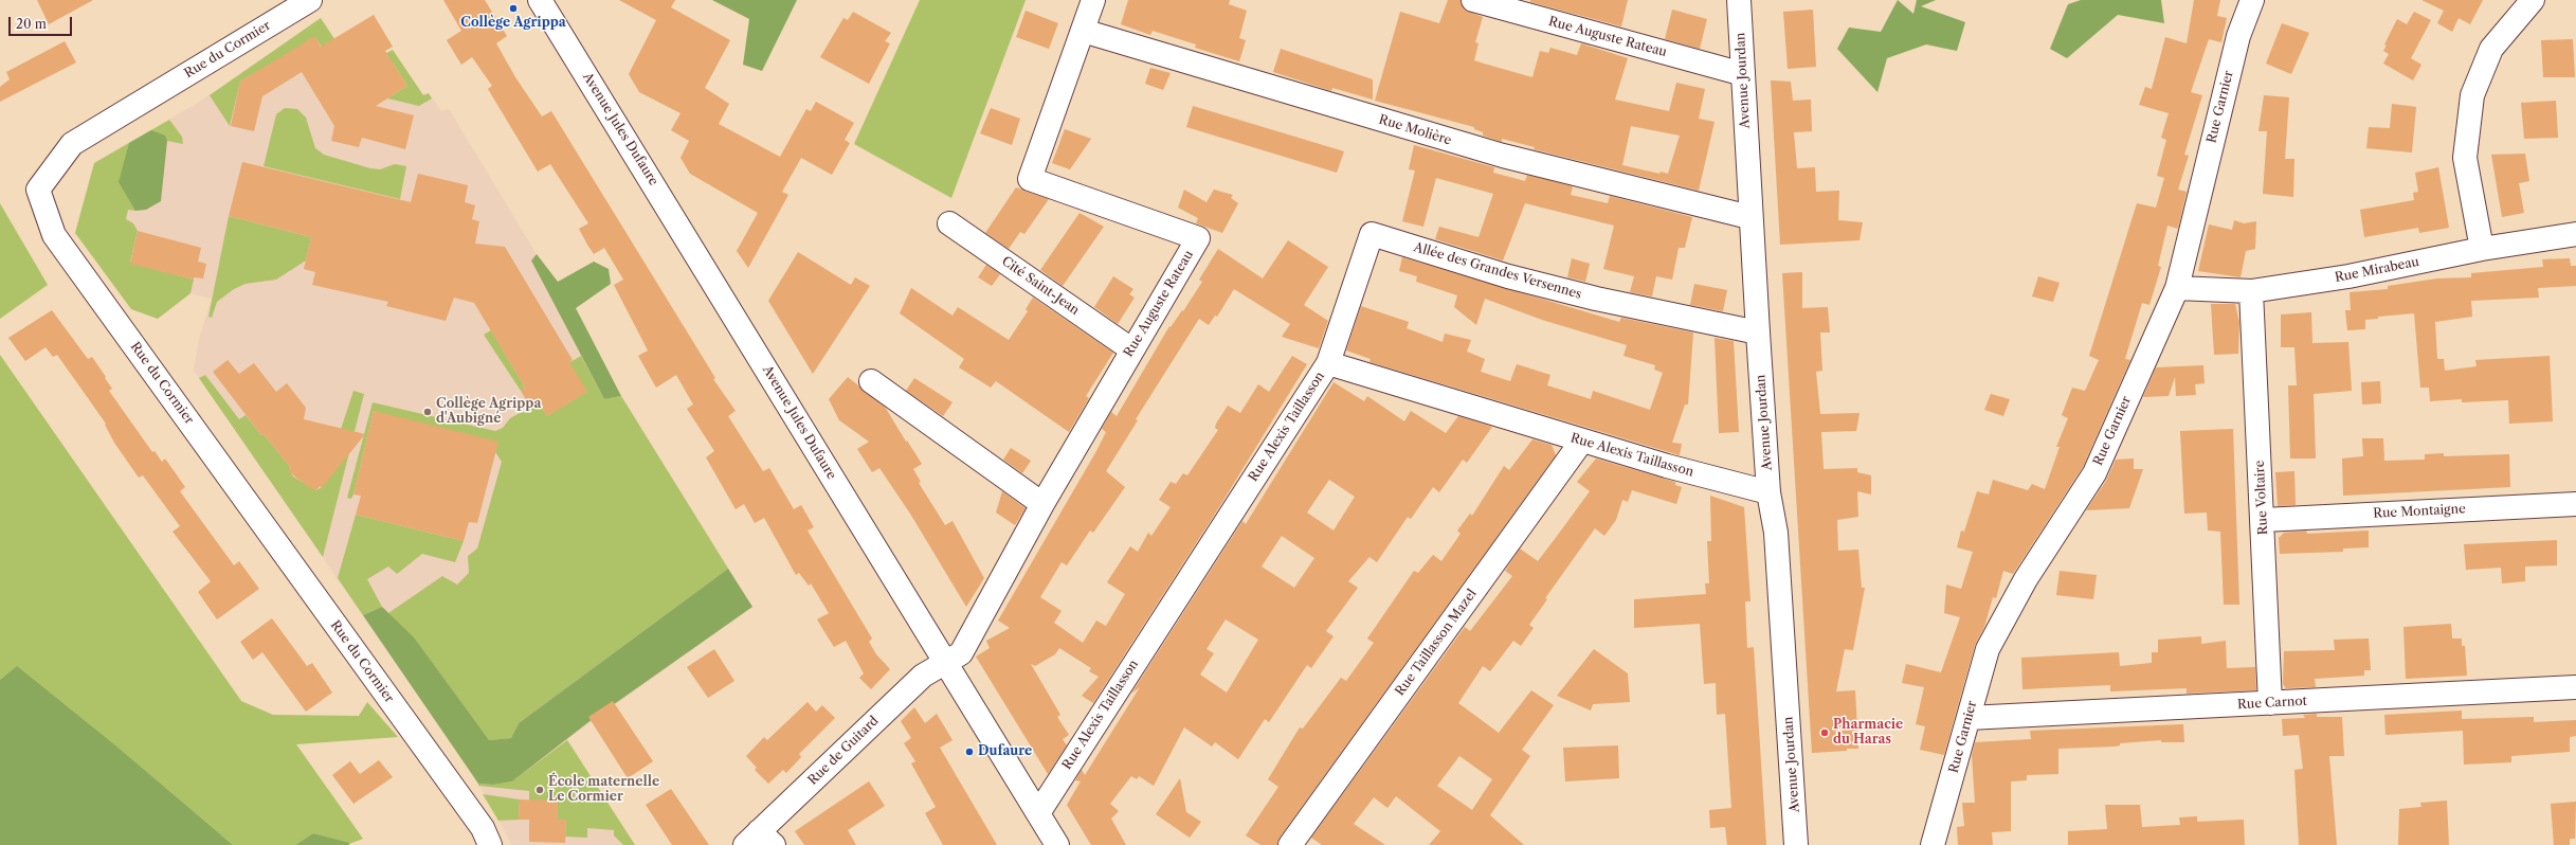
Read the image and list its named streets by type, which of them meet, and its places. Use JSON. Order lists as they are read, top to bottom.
{
  "streets": {
    "street": [
      "Rue Auguste Rateau",
      "Rue du Cormier",
      "Avenue Jourdan",
      "Rue Garnier",
      "Avenue Jules Dufaure",
      "Rue Molière",
      "Rue Mirabeau",
      "Allée des Grandes Versennes",
      "Cité Saint-Jean",
      "Rue Alexis Taillasson",
      "Rue Voltaire",
      "Rue Montaigne",
      "Rue Taillasson Mazel",
      "Rue Carnot",
      "Rue de Guitard"
    ]
  },
  "crossings": [
    ["Rue Auguste Rateau", "Avenue Jourdan"],
    ["Rue Auguste Rateau", "Avenue Jules Dufaure"],
    ["Rue Auguste Rateau", "Rue Molière"],
    ["Rue Auguste Rateau", "Cité Saint-Jean"],
    ["Rue Auguste Rateau", "Rue de Guitard"],
    ["Avenue Jourdan", "Rue Molière"],
    ["Avenue Jourdan", "Allée des Grandes Versennes"],
    ["Avenue Jourdan", "Rue Alexis Taillasson"],
    ["Rue Garnier", "Rue Mirabeau"],
    ["Rue Garnier", "Rue Carnot"],
    ["Avenue Jules Dufaure", "Rue Alexis Taillasson"],
    ["Avenue Jules Dufaure", "Rue de Guitard"],
    ["Rue Mirabeau", "Rue Voltaire"],
    ["Allée des Grandes Versennes", "Rue Alexis Taillasson"],
    ["Rue Alexis Taillasson", "Rue Taillasson Mazel"],
    ["Rue Voltaire", "Rue Montaigne"],
    ["Rue Voltaire", "Rue Carnot"]
  ],
  "places": [
    "Collège Agrippa",
    "Collège Agrippa d'Aubigné",
    "Pharmacie du Haras",
    "Dufaure",
    "École maternelle Le Cormier"
  ],
  "scale_bar": "20 m"
}
